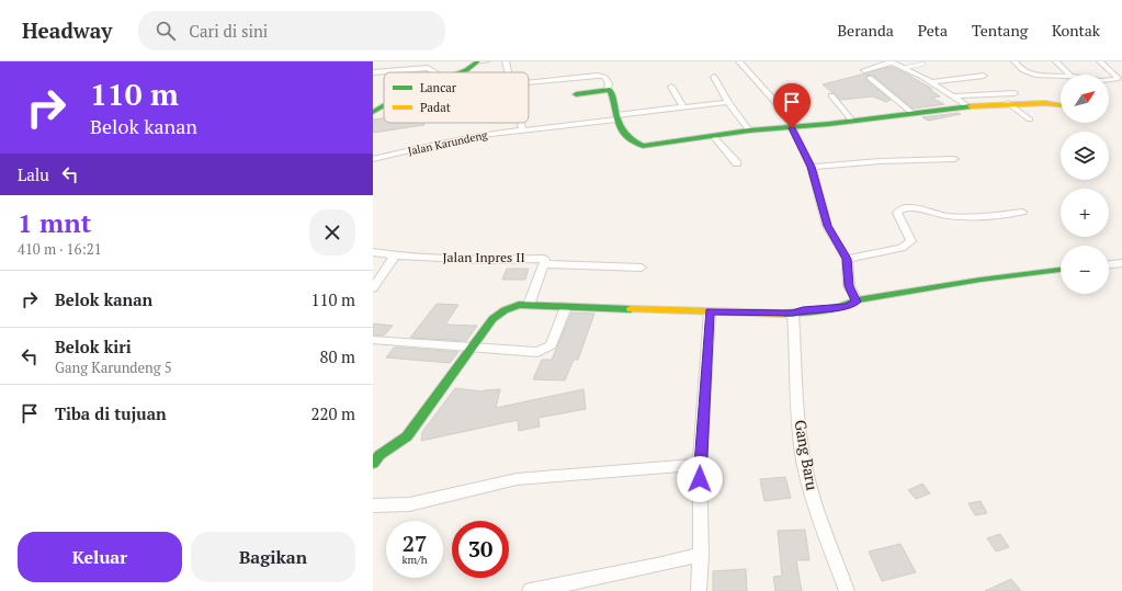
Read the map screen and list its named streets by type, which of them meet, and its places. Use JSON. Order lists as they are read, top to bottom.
{
  "streets": {
    "street": ["Jalan Karundeng", "Jalan Inpres II", "Gang Baru"]
  },
  "legend": ["Lancar", "Padat"],
  "north": "top right",
  "page": {
    "header": "Headway",
    "search": "Cari di sini",
    "nav": [
      "Beranda",
      "Peta",
      "Tentang",
      "Kontak"
    ],
    "turn": ["110 m", "Belok kanan"],
    "map_buttons": ["+", "−"],
    "then": "Lalu",
    "heading": ["1 mnt", "410 m · 16:21"],
    "list": [
      {
        "name": "Belok kanan",
        "value": "110 m"
      },
      {
        "name": "Belok kiri",
        "note": "Gang Karundeng 5",
        "value": "80 m"
      },
      {
        "name": "Tiba di tujuan",
        "value": "220 m"
      }
    ],
    "speed": "27 km/h",
    "limit": "30",
    "buttons": ["Keluar", "Bagikan"]
  }
}
